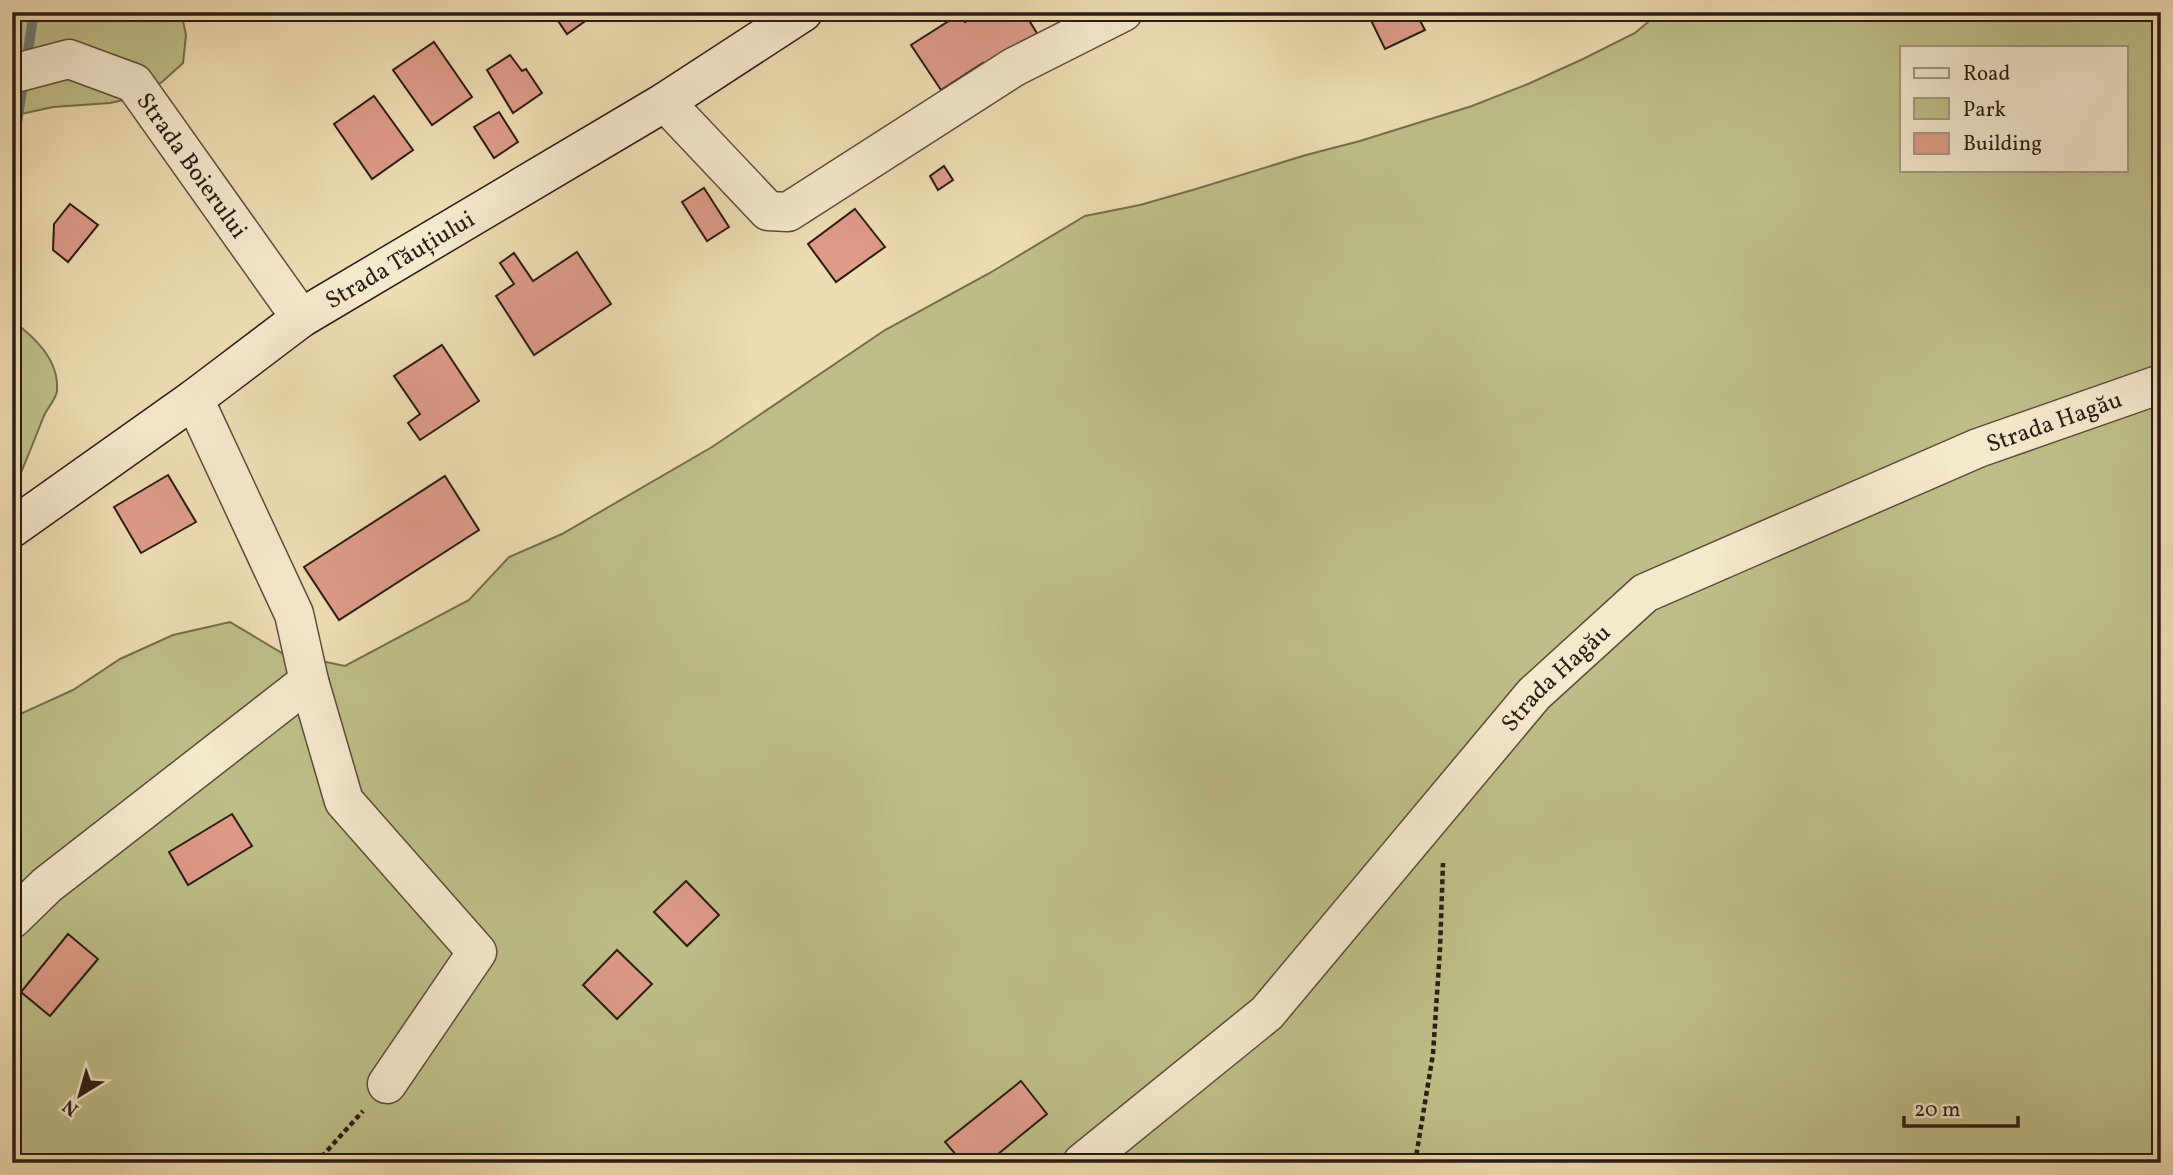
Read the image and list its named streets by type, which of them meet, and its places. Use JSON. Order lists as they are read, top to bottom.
{
  "streets": {
    "street": ["Strada Boierului", "Strada Tăuțiului", "Strada Hagău"]
  },
  "crossings": [
    ["Strada Boierului", "Strada Tăuțiului"]
  ],
  "legend": ["Road", "Park", "Building"],
  "scale_bar": "20 m",
  "north": "bottom left"
}
